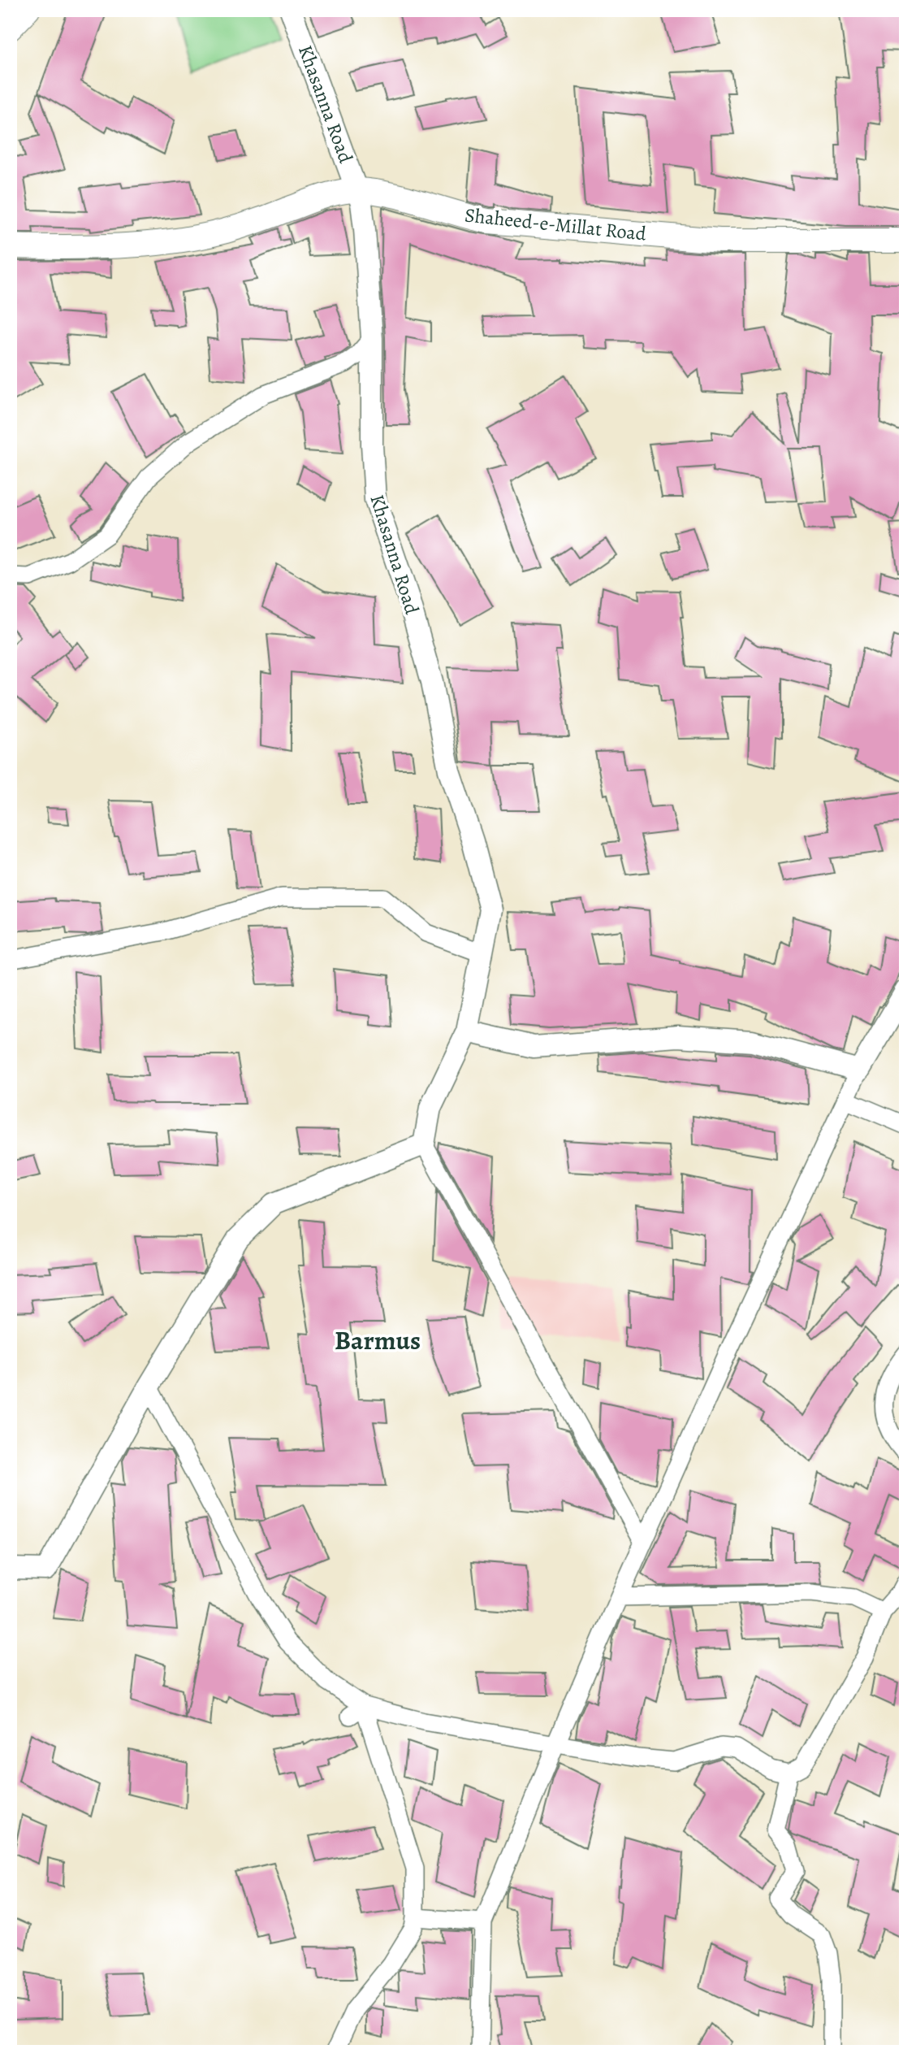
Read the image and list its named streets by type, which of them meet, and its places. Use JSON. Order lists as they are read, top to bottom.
{
  "streets": {
    "main road": ["Shaheed-e-Millat Road"],
    "street": ["Khasanna Road"]
  },
  "crossings": [
    ["Khasanna Road", "Shaheed-e-Millat Road"]
  ],
  "districts": ["Barmus"]
}
